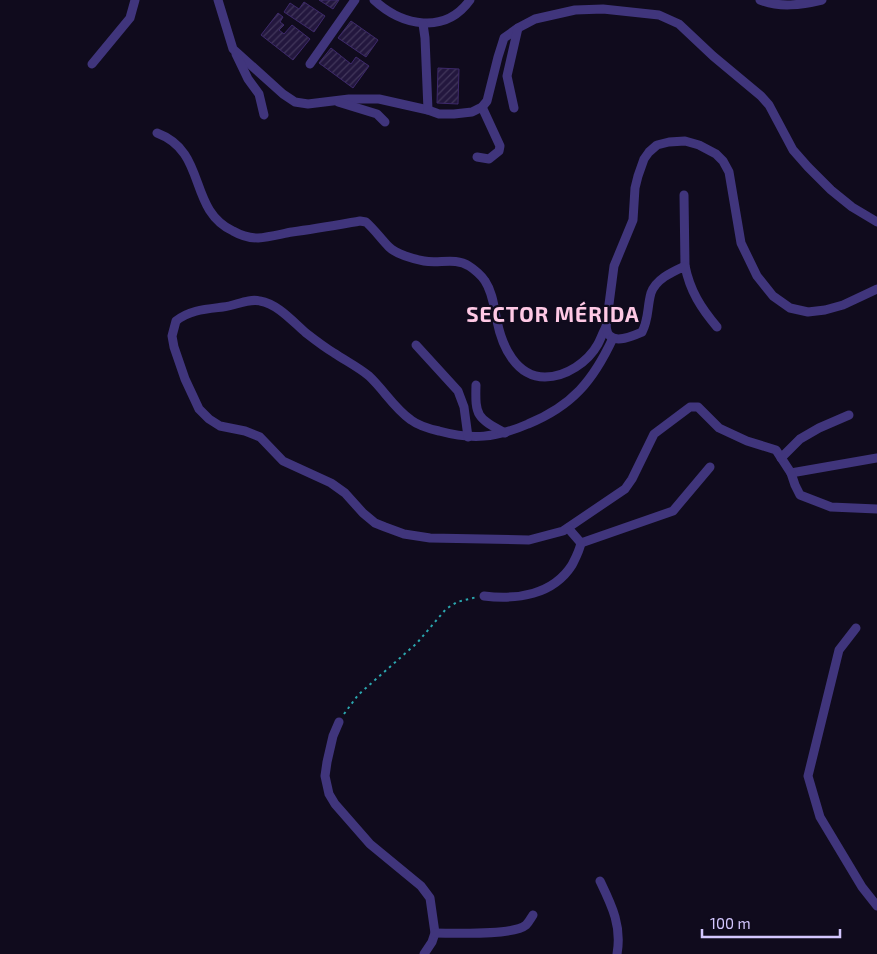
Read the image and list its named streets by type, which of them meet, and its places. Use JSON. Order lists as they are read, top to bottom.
{
  "districts": ["SECTOR MÉRIDA"],
  "scale_bar": "100 m"
}
